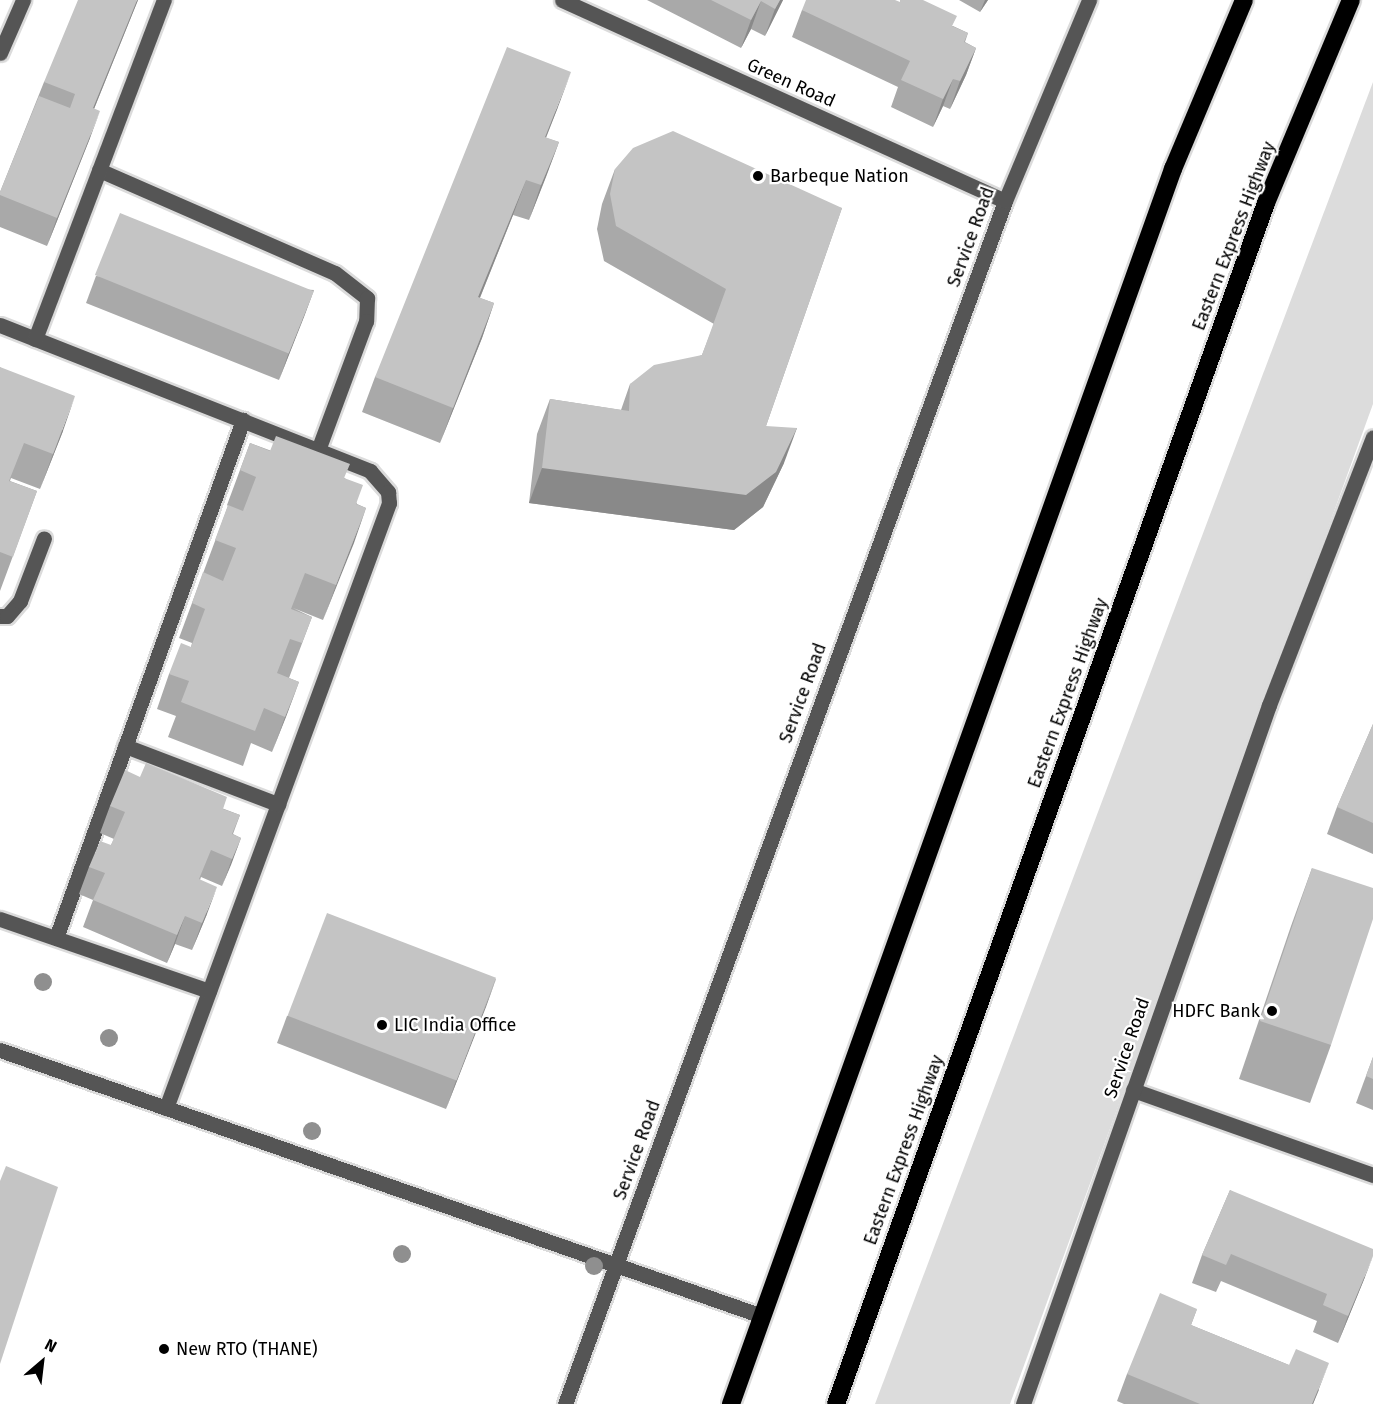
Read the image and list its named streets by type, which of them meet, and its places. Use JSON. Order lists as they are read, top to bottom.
{
  "streets": {
    "highway": ["Eastern Express Highway"],
    "street": ["Green Road", "Service Road"]
  },
  "crossings": [
    ["Green Road", "Service Road"]
  ],
  "places": [
    "Barbeque Nation",
    "HDFC Bank",
    "LIC India Office",
    "New RTO (THANE)"
  ],
  "north": "top right"
}
